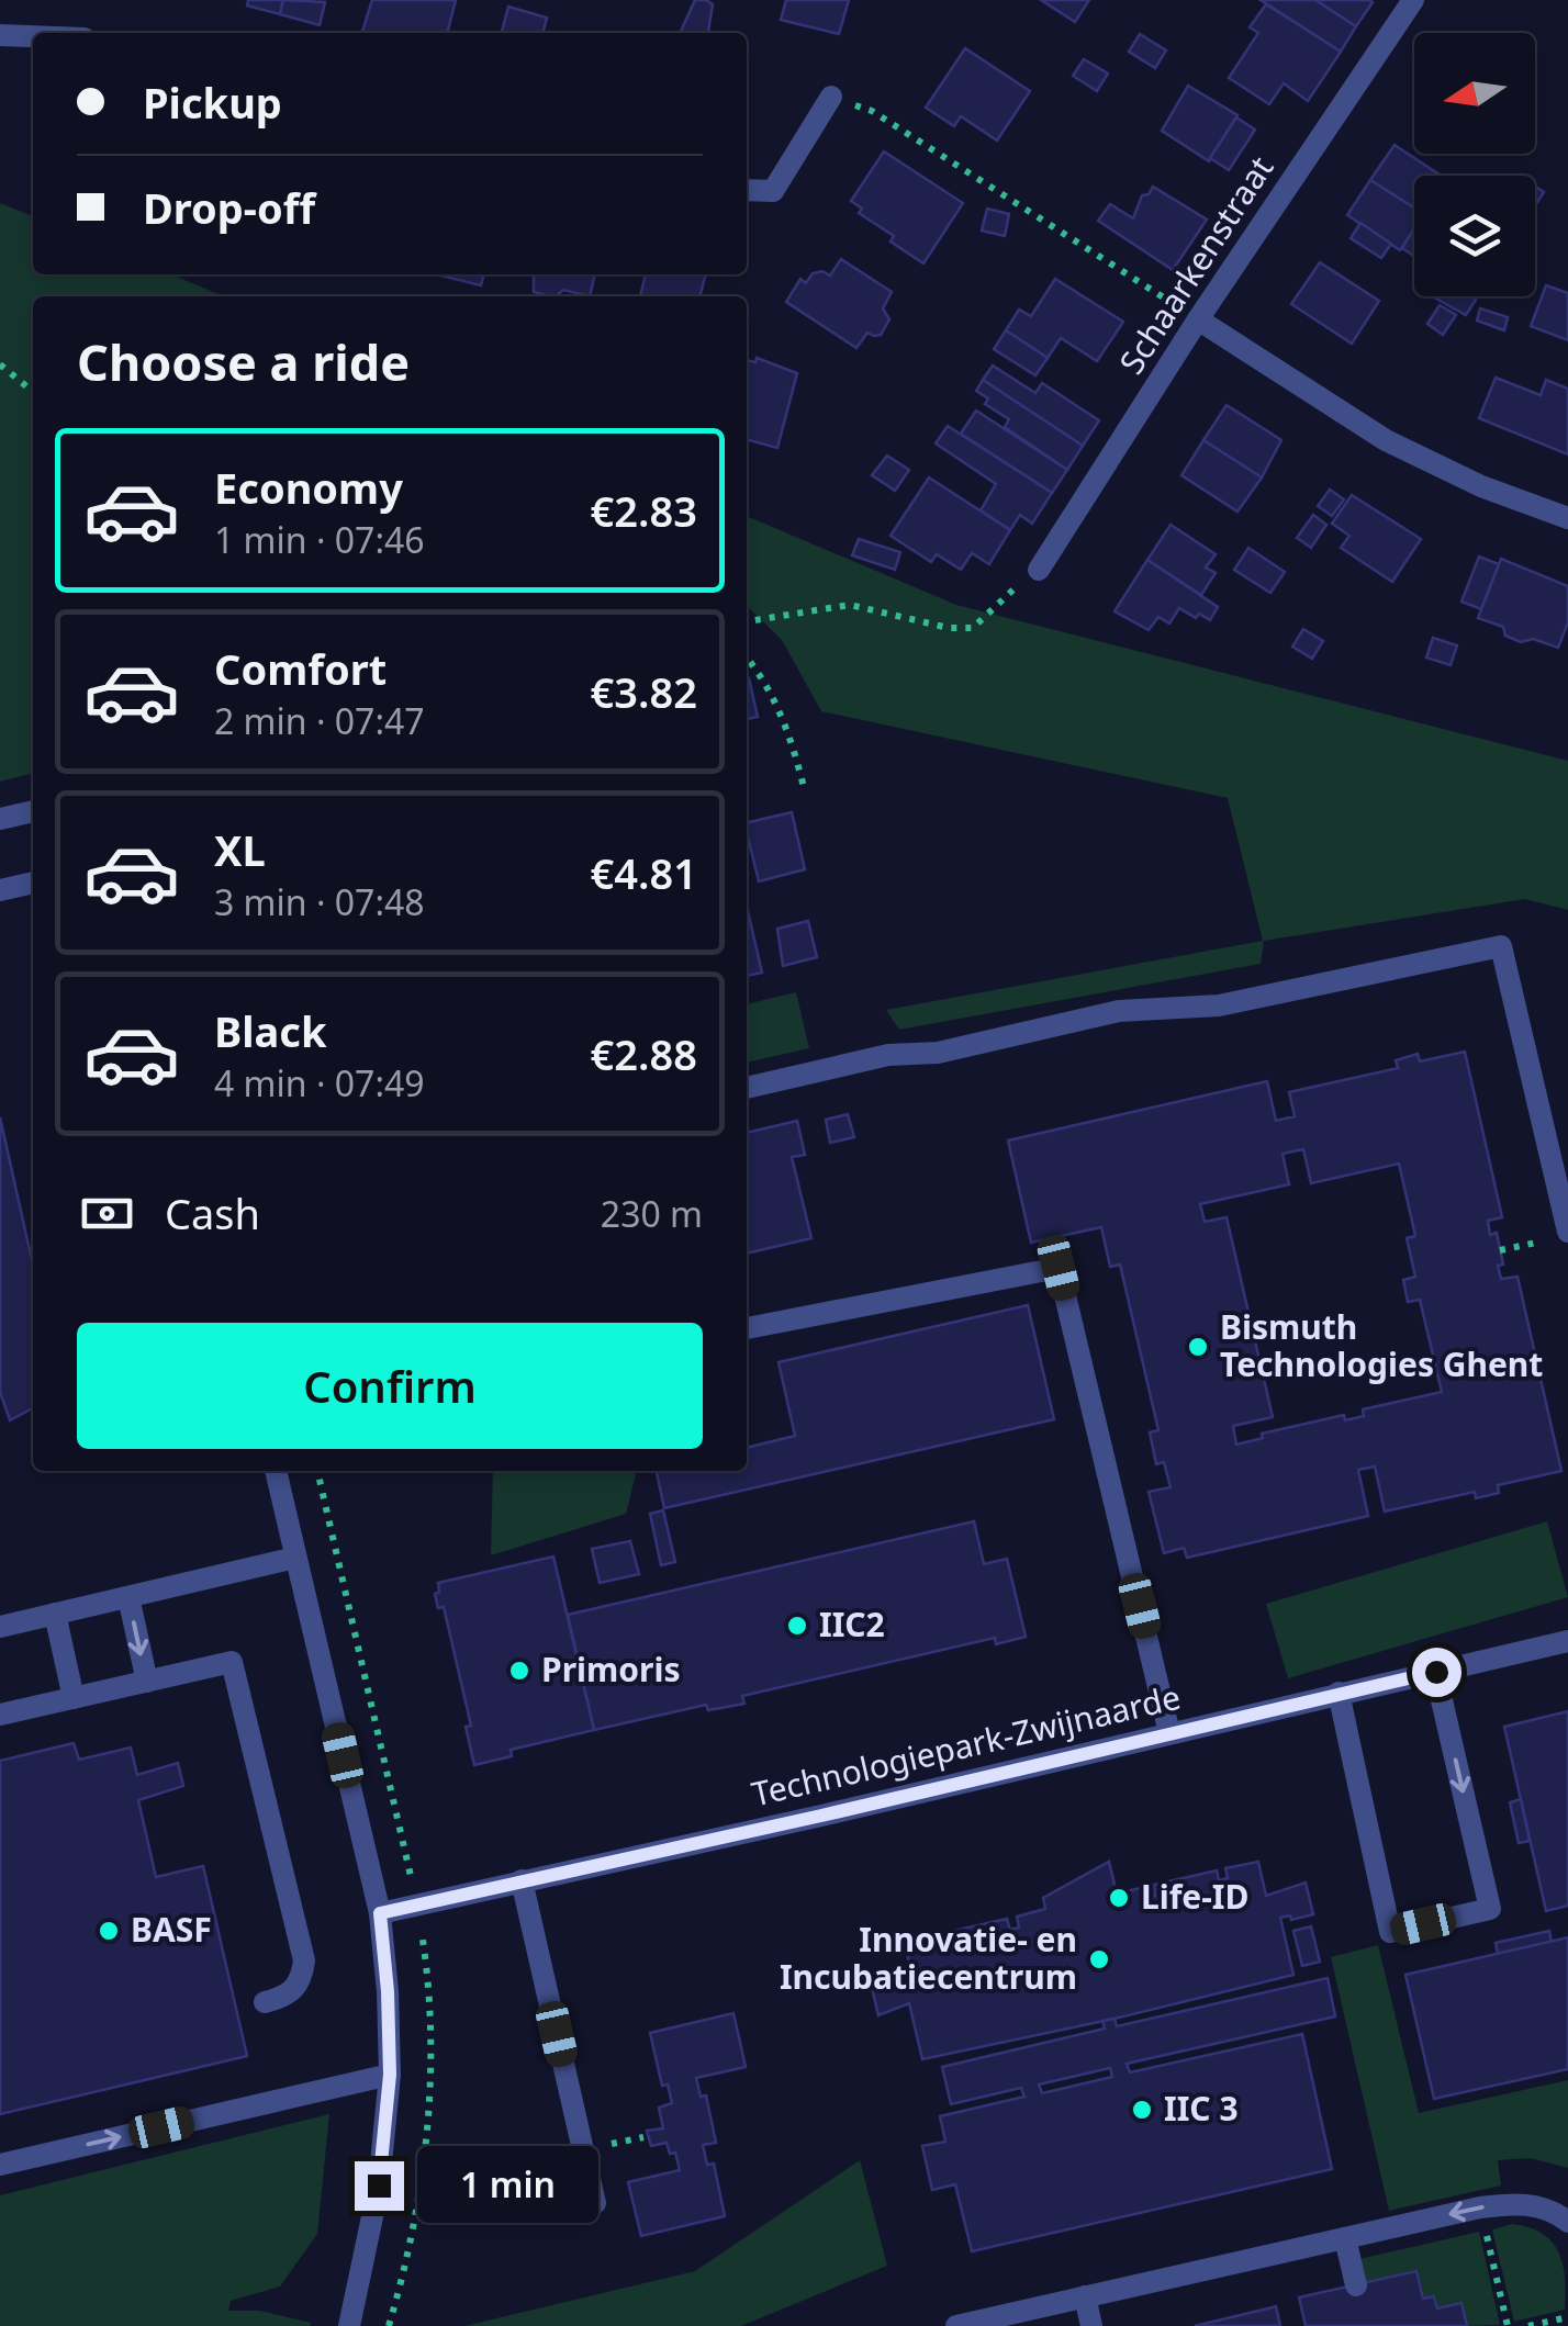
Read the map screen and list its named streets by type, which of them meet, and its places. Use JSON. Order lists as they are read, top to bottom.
{
  "streets": {
    "street": ["Schaarkenstraat", "Technologiepark-Zwijnaarde"]
  },
  "places": [
    "Bismuth Technologies Ghent",
    "IIC2",
    "Primoris",
    "Life-ID",
    "BASF",
    "Innovatie- en Incubatiecentrum",
    "IIC 3"
  ],
  "north": "left",
  "page": {
    "banner": ["Pickup", "Drop-off"],
    "heading": "Choose a ride",
    "list": [
      {
        "name": "Economy",
        "note": "1 min · 07:46",
        "value": "€2.83"
      },
      {
        "name": "Comfort",
        "note": "2 min · 07:47",
        "value": "€3.82"
      },
      {
        "name": "XL",
        "note": "3 min · 07:48",
        "value": "€4.81"
      },
      {
        "name": "Black",
        "note": "4 min · 07:49",
        "value": "€2.88"
      }
    ],
    "pay": ["Cash", "230 m"],
    "buttons": "Confirm",
    "bubble": "1 min"
  }
}
